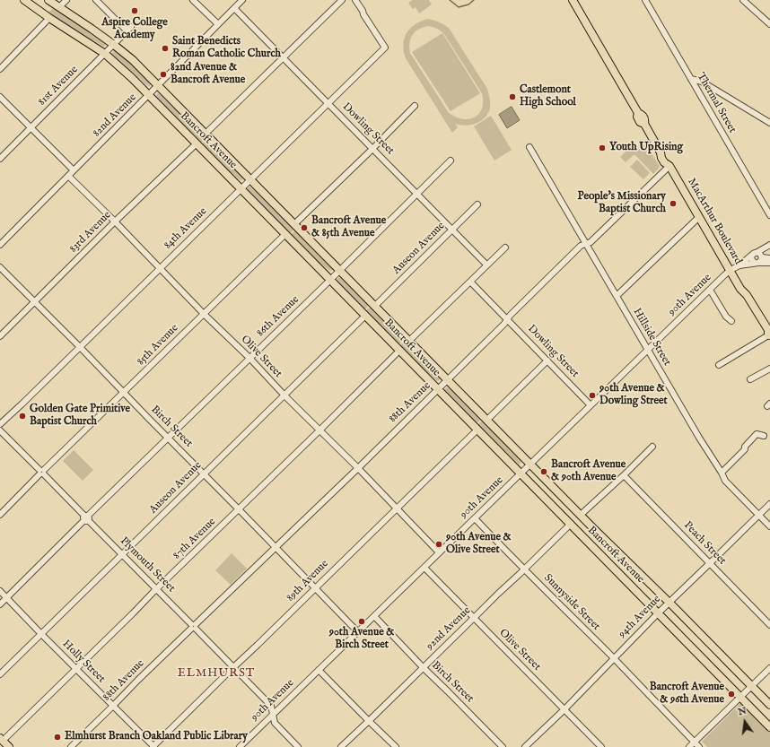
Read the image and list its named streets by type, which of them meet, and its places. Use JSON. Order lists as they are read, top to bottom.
{
  "streets": {
    "main road": ["Bancroft Avenue", "MacArthur Boulevard"],
    "street": [
      "81st Avenue",
      "Thermal Street",
      "82nd Avenue",
      "Dowling Street",
      "84th Avenue",
      "83rd Avenue",
      "Auseon Avenue",
      "90th Avenue",
      "86th Avenue",
      "Hillside Street",
      "85th Avenue",
      "Olive Street",
      "88th Avenue",
      "Birch Street",
      "87th Avenue",
      "Peach Street",
      "Plymouth Street",
      "89th Avenue",
      "Sunnyside Street",
      "94th Avenue",
      "92nd Avenue",
      "Holly Street"
    ]
  },
  "crossings": [
    ["81st Avenue", "Bancroft Avenue"],
    ["82nd Avenue", "Dowling Street"],
    ["82nd Avenue", "Bancroft Avenue"],
    ["82nd Avenue", "Olive Street"],
    ["Dowling Street", "84th Avenue"],
    ["Dowling Street", "Auseon Avenue"],
    ["Dowling Street", "90th Avenue"],
    ["Dowling Street", "86th Avenue"],
    ["Dowling Street", "88th Avenue"],
    ["Bancroft Avenue", "84th Avenue"],
    ["Bancroft Avenue", "83rd Avenue"],
    ["Bancroft Avenue", "Auseon Avenue"],
    ["Bancroft Avenue", "90th Avenue"],
    ["Bancroft Avenue", "86th Avenue"],
    ["Bancroft Avenue", "85th Avenue"],
    ["Bancroft Avenue", "88th Avenue"],
    ["Bancroft Avenue", "87th Avenue"],
    ["Bancroft Avenue", "89th Avenue"],
    ["Bancroft Avenue", "94th Avenue"],
    ["Bancroft Avenue", "92nd Avenue"],
    ["MacArthur Boulevard", "90th Avenue"],
    ["MacArthur Boulevard", "88th Avenue"],
    ["84th Avenue", "Olive Street"],
    ["84th Avenue", "Birch Street"],
    ["83rd Avenue", "Olive Street"],
    ["83rd Avenue", "Birch Street"],
    ["Auseon Avenue", "Olive Street"],
    ["Auseon Avenue", "Birch Street"],
    ["Auseon Avenue", "Plymouth Street"],
    ["Auseon Avenue", "Holly Street"],
    ["90th Avenue", "Hillside Street"],
    ["90th Avenue", "Olive Street"],
    ["90th Avenue", "Birch Street"],
    ["90th Avenue", "Plymouth Street"],
    ["90th Avenue", "Sunnyside Street"],
    ["86th Avenue", "Olive Street"],
    ["86th Avenue", "Birch Street"],
    ["86th Avenue", "Plymouth Street"],
    ["86th Avenue", "Holly Street"],
    ["Hillside Street", "88th Avenue"],
    ["Hillside Street", "94th Avenue"],
    ["85th Avenue", "Olive Street"],
    ["85th Avenue", "Birch Street"],
    ["85th Avenue", "Plymouth Street"],
    ["Olive Street", "88th Avenue"],
    ["Olive Street", "87th Avenue"],
    ["Olive Street", "89th Avenue"],
    ["Olive Street", "94th Avenue"],
    ["Olive Street", "92nd Avenue"],
    ["88th Avenue", "Birch Street"],
    ["88th Avenue", "Plymouth Street"],
    ["88th Avenue", "Holly Street"],
    ["Birch Street", "87th Avenue"],
    ["Birch Street", "89th Avenue"],
    ["Birch Street", "92nd Avenue"],
    ["87th Avenue", "Plymouth Street"],
    ["87th Avenue", "Holly Street"],
    ["Peach Street", "94th Avenue"],
    ["Plymouth Street", "89th Avenue"],
    ["89th Avenue", "Holly Street"],
    ["Sunnyside Street", "94th Avenue"],
    ["Sunnyside Street", "92nd Avenue"]
  ],
  "districts": ["ELMHURST"],
  "places": [
    "Aspire College Academy",
    "Saint Benedicts Roman Catholic Church",
    "82nd Avenue & Bancroft Avenue",
    "Castlemont High School",
    "Youth UpRising",
    "People's Missionary Baptist Church",
    "Bancroft Avenue & 85th Avenue",
    "90th Avenue & Dowling Street",
    "Golden Gate Primitive Baptist Church",
    "Bancroft Avenue & 90th Avenue",
    "90th Avenue & Olive Street",
    "90th Avenue & Birch Street",
    "Bancroft Avenue & 96th Avenue",
    "Elmhurst Branch Oakland Public Library"
  ],
  "north": "top"
}
